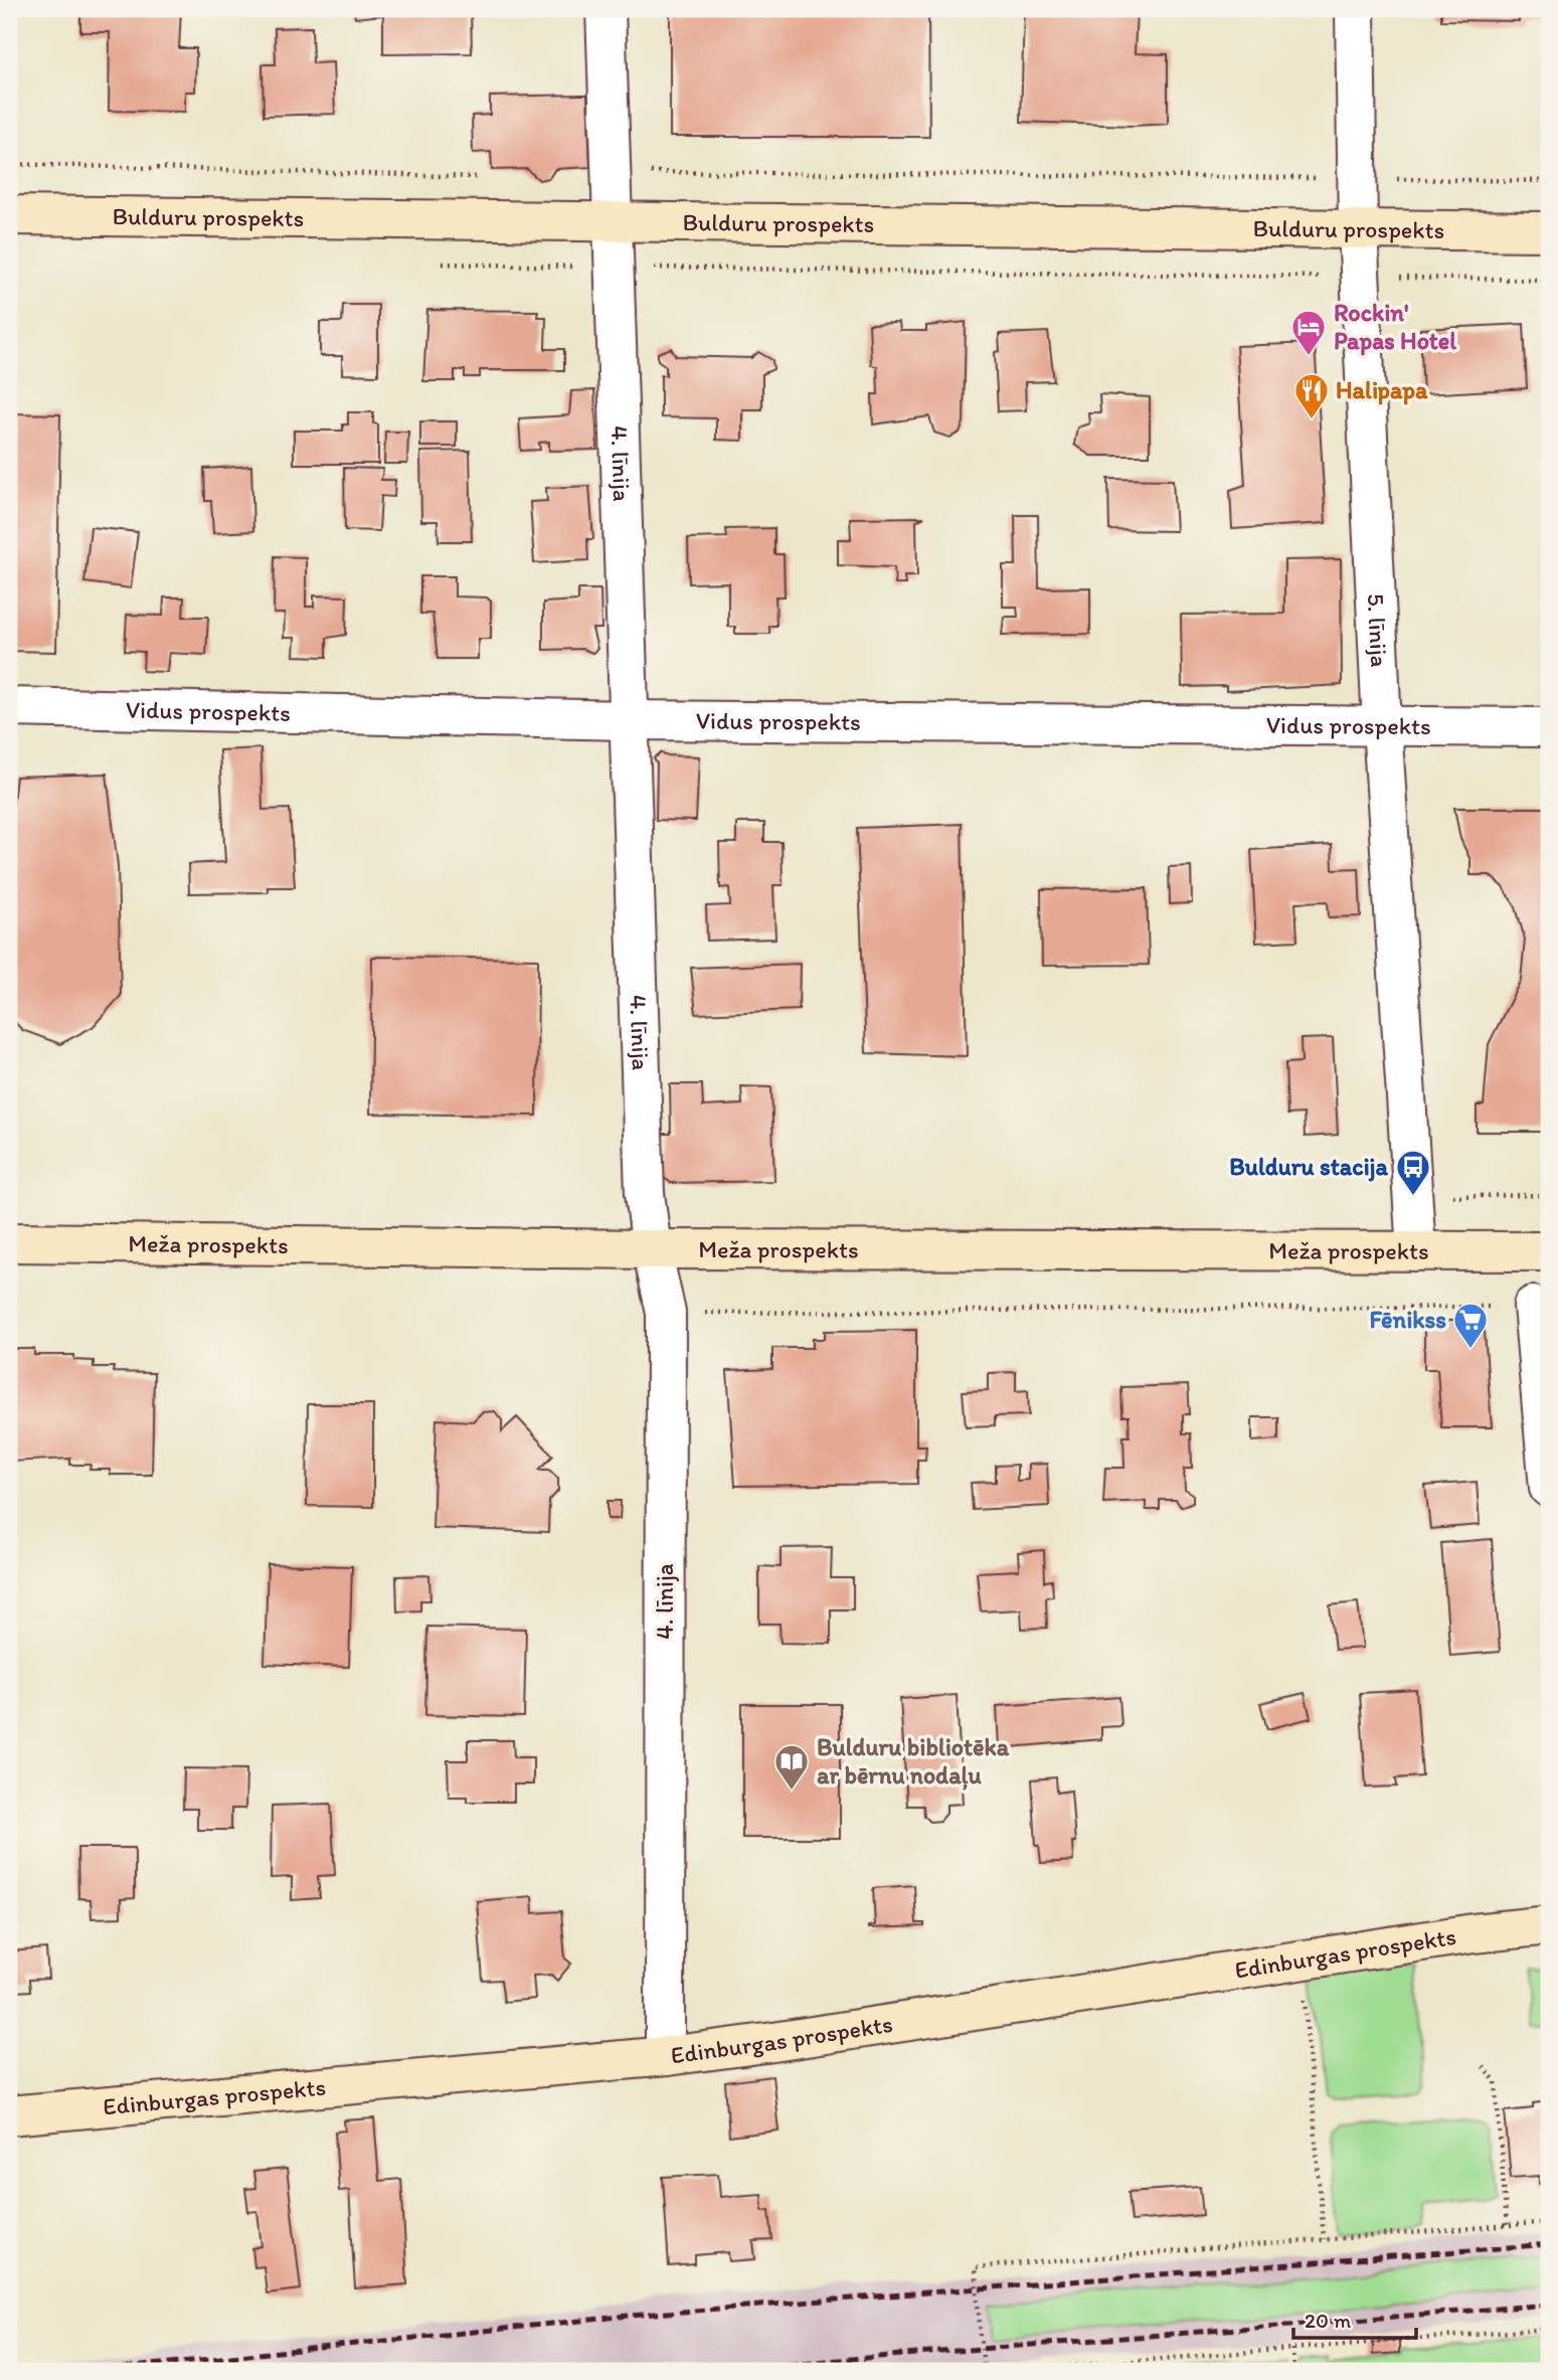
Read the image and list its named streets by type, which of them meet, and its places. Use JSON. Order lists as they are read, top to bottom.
{
  "streets": {
    "street": [
      "Bulduru prospekts",
      "4. līnija",
      "5. līnija",
      "Vidus prospekts",
      "Meža prospekts",
      "Edinburgas prospekts"
    ]
  },
  "crossings": [
    ["Bulduru prospekts", "4. līnija"],
    ["Bulduru prospekts", "5. līnija"],
    ["4. līnija", "Vidus prospekts"],
    ["4. līnija", "Meža prospekts"],
    ["4. līnija", "Edinburgas prospekts"],
    ["5. līnija", "Vidus prospekts"],
    ["5. līnija", "Meža prospekts"]
  ],
  "places": {
    "hotel": ["Rockin' Papas Hotel"],
    "restaurant": ["Halipapa"],
    "bus stop": ["Bulduru stacija"],
    "supermarket": ["Fēnikss"],
    "library": ["Bulduru bibliotēka ar bērnu nodaļu"]
  },
  "scale_bar": "20 m"
}
